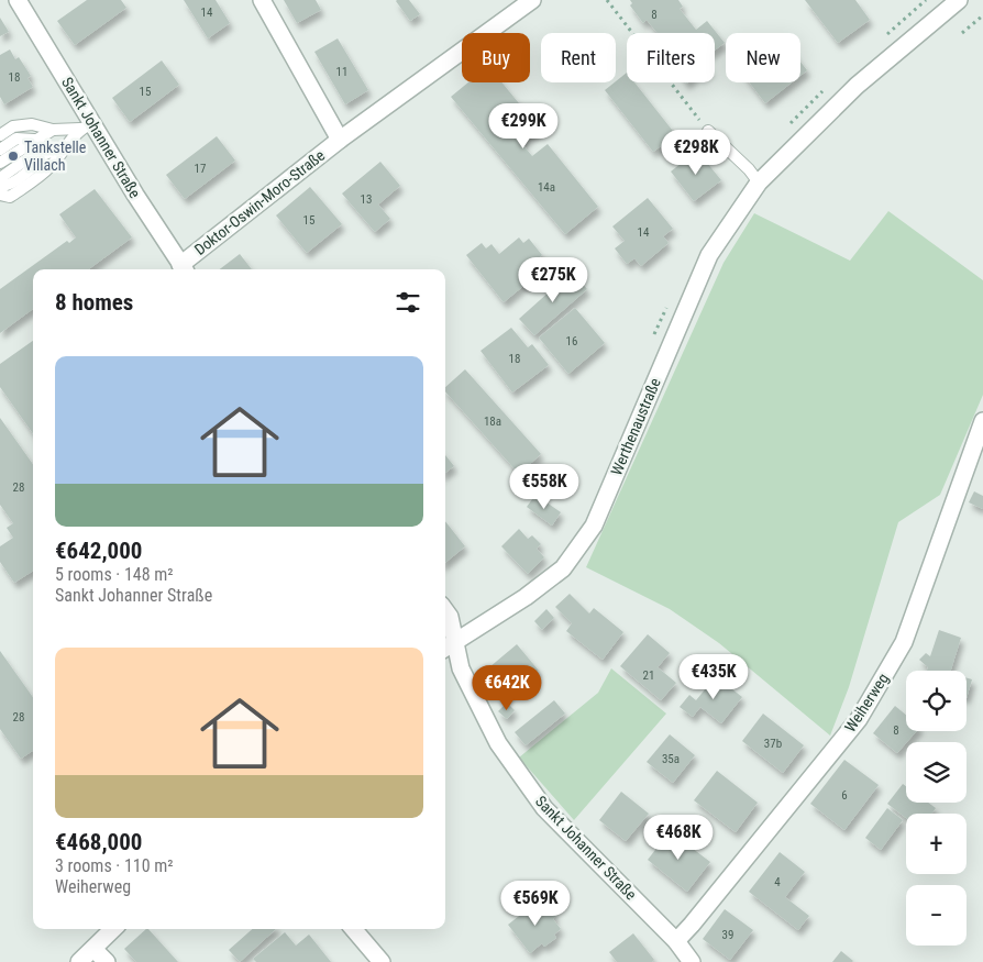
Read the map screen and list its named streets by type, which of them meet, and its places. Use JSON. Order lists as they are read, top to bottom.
{
  "streets": {
    "street": [
      "Sankt Johanner Straße",
      "Doktor-Oswin-Moro-Straße",
      "Werthenaustraße",
      "Weiherweg"
    ]
  },
  "crossings": [
    ["Sankt Johanner Straße", "Doktor-Oswin-Moro-Straße"],
    ["Sankt Johanner Straße", "Werthenaustraße"],
    ["Sankt Johanner Straße", "Weiherweg"]
  ],
  "places": ["Tankstelle Villach"],
  "house_numbers": [
    "14",
    "8",
    "11",
    "18",
    "15",
    "17",
    "14a",
    "13",
    "15",
    "14",
    "16",
    "18",
    "18a",
    "28",
    "21",
    "28",
    "8",
    "37b",
    "35a",
    "6",
    "4",
    "39"
  ],
  "page": {
    "chip": [
      "Buy",
      "Rent",
      "Filters",
      "New"
    ],
    "price": [
      "€299K",
      "€298K",
      "€275K",
      "€558K",
      "€435K",
      "€642K",
      "€468K",
      "€569K"
    ],
    "heading": "8 homes",
    "list": [
      {
        "name": "€642,000",
        "note": "5 rooms · 148 m² · Sankt Johanner Straße"
      },
      {
        "name": "€468,000",
        "note": "3 rooms · 110 m² · Weiherweg"
      }
    ],
    "map_buttons": ["+", "−"]
  }
}
